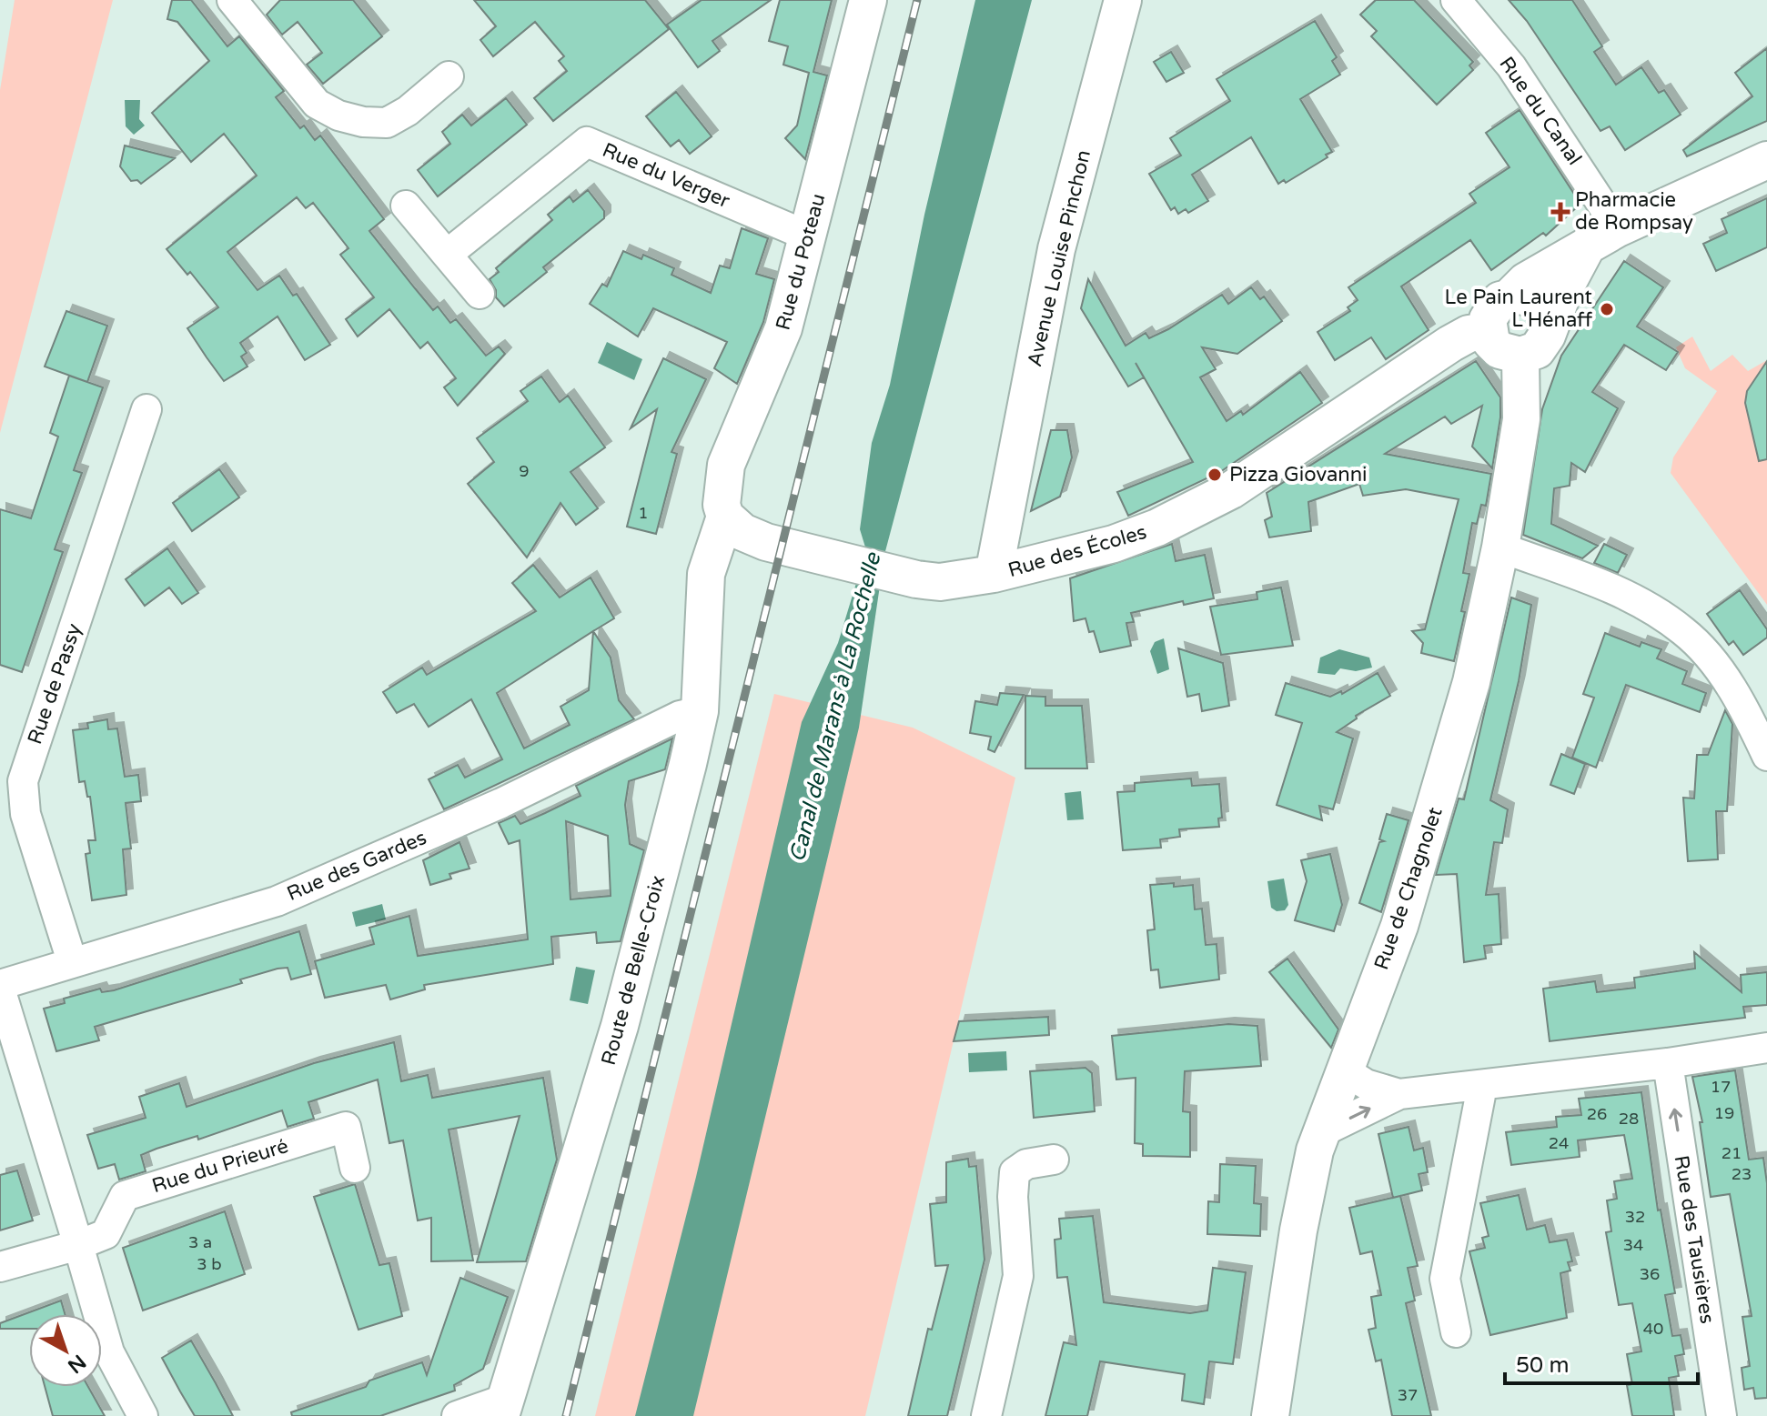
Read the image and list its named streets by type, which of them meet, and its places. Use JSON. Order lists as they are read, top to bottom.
{
  "streets": {
    "street": [
      "Rue du Canal",
      "Rue du Verger",
      "Avenue Louise Pinchon",
      "Rue du Poteau",
      "Rue des Écoles",
      "Rue de Passy",
      "Rue des Gardes",
      "Rue de Chagnolet",
      "Route de Belle-Croix",
      "Rue du Prieuré",
      "Rue des Tausières"
    ]
  },
  "crossings": [
    ["Rue du Verger", "Rue du Poteau"],
    ["Avenue Louise Pinchon", "Rue des Écoles"],
    ["Rue du Poteau", "Rue des Écoles"],
    ["Rue du Poteau", "Route de Belle-Croix"],
    ["Rue des Écoles", "Rue de Chagnolet"],
    ["Rue des Écoles", "Route de Belle-Croix"],
    ["Rue de Passy", "Rue des Gardes"],
    ["Rue des Gardes", "Route de Belle-Croix"],
    ["Rue des Gardes", "Rue du Prieuré"]
  ],
  "water": ["Canal de Marans à La Rochelle"],
  "places": {
    "health": ["Pharmacie de Rompsay"],
    "other": ["Le Pain Laurent L'Hénaff", "Pizza Giovanni"]
  },
  "house_numbers": [
    "9",
    "1",
    "17",
    "19",
    "26",
    "28",
    "24",
    "21",
    "23",
    "32",
    "3 a",
    "34",
    "3 b",
    "36",
    "40",
    "37"
  ],
  "scale_bar": "50 m",
  "north": "bottom right"
}
